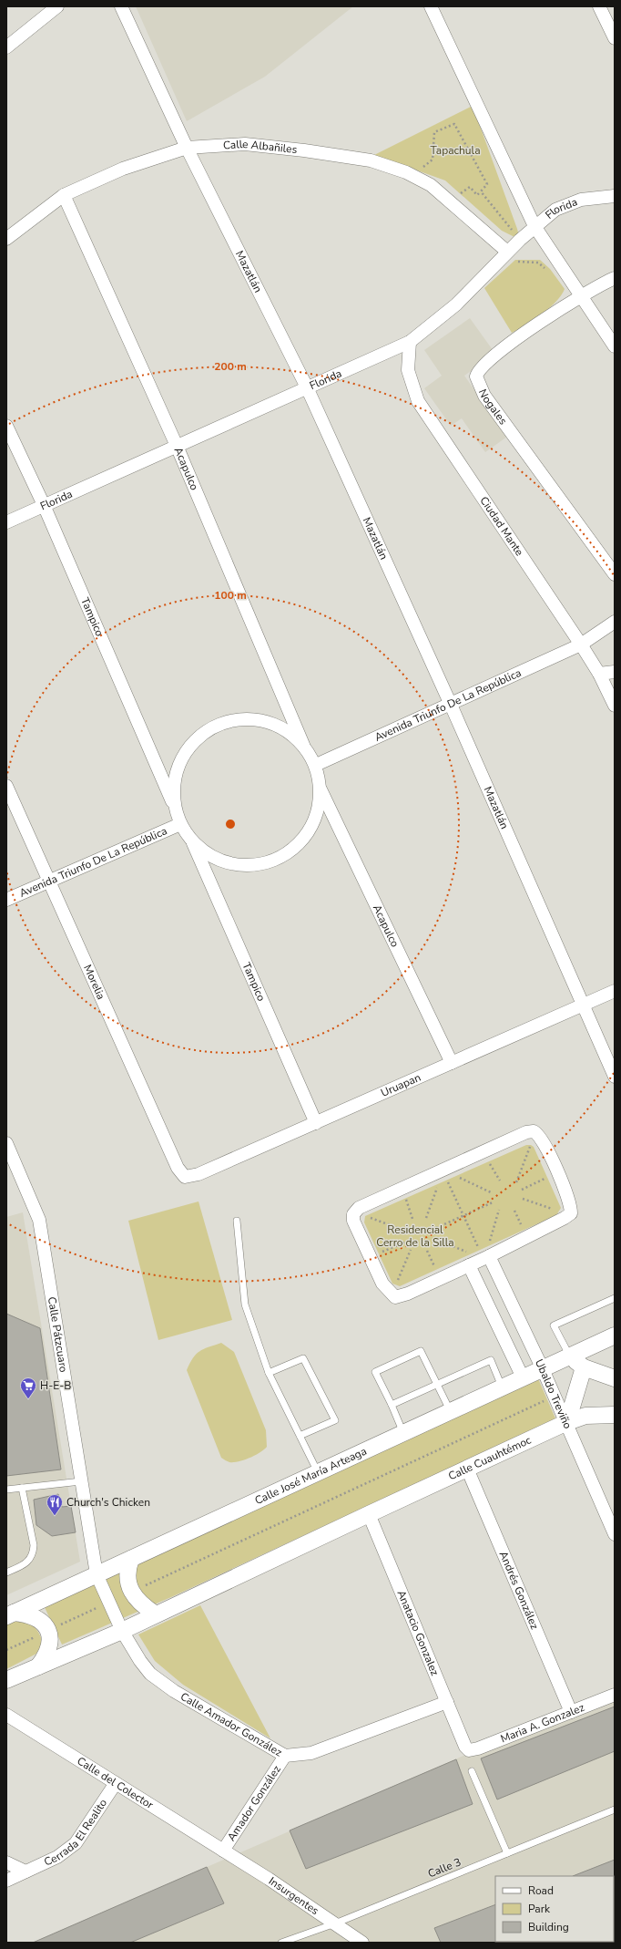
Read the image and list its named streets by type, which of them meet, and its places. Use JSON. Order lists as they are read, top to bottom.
{
  "streets": {
    "street": [
      "Calle Albañiles",
      "Florida",
      "Mazatlán",
      "Nogales",
      "Acapulco",
      "Ciudad Mante",
      "Tampico",
      "Avenida Triunfo De La República",
      "Morelia",
      "Uruapan",
      "Calle Pátzcuaro",
      "Ubaldo Treviño",
      "Calle Cuauhtémoc",
      "Calle José María Arteaga",
      "Andrés González",
      "Anatacio Gonzalez",
      "Maria A. Gonzalez",
      "Calle Amador González",
      "Calle del Colector",
      "Amador González",
      "Cerrada El Realito",
      "Insurgentes"
    ],
    "lane": ["Calle 3"]
  },
  "crossings": [
    ["Calle Albañiles", "Florida"],
    ["Calle Albañiles", "Mazatlán"],
    ["Calle Albañiles", "Acapulco"],
    ["Florida", "Mazatlán"],
    ["Florida", "Acapulco"],
    ["Florida", "Ciudad Mante"],
    ["Florida", "Tampico"],
    ["Mazatlán", "Avenida Triunfo De La República"],
    ["Mazatlán", "Uruapan"],
    ["Acapulco", "Uruapan"],
    ["Ciudad Mante", "Avenida Triunfo De La República"],
    ["Tampico", "Uruapan"],
    ["Avenida Triunfo De La República", "Morelia"],
    ["Morelia", "Uruapan"],
    ["Calle Pátzcuaro", "Calle José María Arteaga"],
    ["Calle Pátzcuaro", "Calle Amador González"],
    ["Ubaldo Treviño", "Calle Cuauhtémoc"],
    ["Ubaldo Treviño", "Calle José María Arteaga"],
    ["Calle Cuauhtémoc", "Andrés González"],
    ["Calle Cuauhtémoc", "Anatacio Gonzalez"],
    ["Andrés González", "Maria A. Gonzalez"],
    ["Anatacio Gonzalez", "Maria A. Gonzalez"],
    ["Anatacio Gonzalez", "Calle Amador González"],
    ["Calle Amador González", "Amador González"],
    ["Calle del Colector", "Amador González"],
    ["Calle del Colector", "Cerrada El Realito"],
    ["Calle del Colector", "Insurgentes"],
    ["Amador González", "Insurgentes"],
    ["Calle 3", "Insurgentes"]
  ],
  "parks": ["Tapachula", "Residencial Cerro de la Silla"],
  "places": {
    "supermarket": ["H-E-B"],
    "restaurant": ["Church's Chicken"]
  },
  "legend": ["Road", "Park", "Building"],
  "rings": ["200 m", "100 m"]
}
